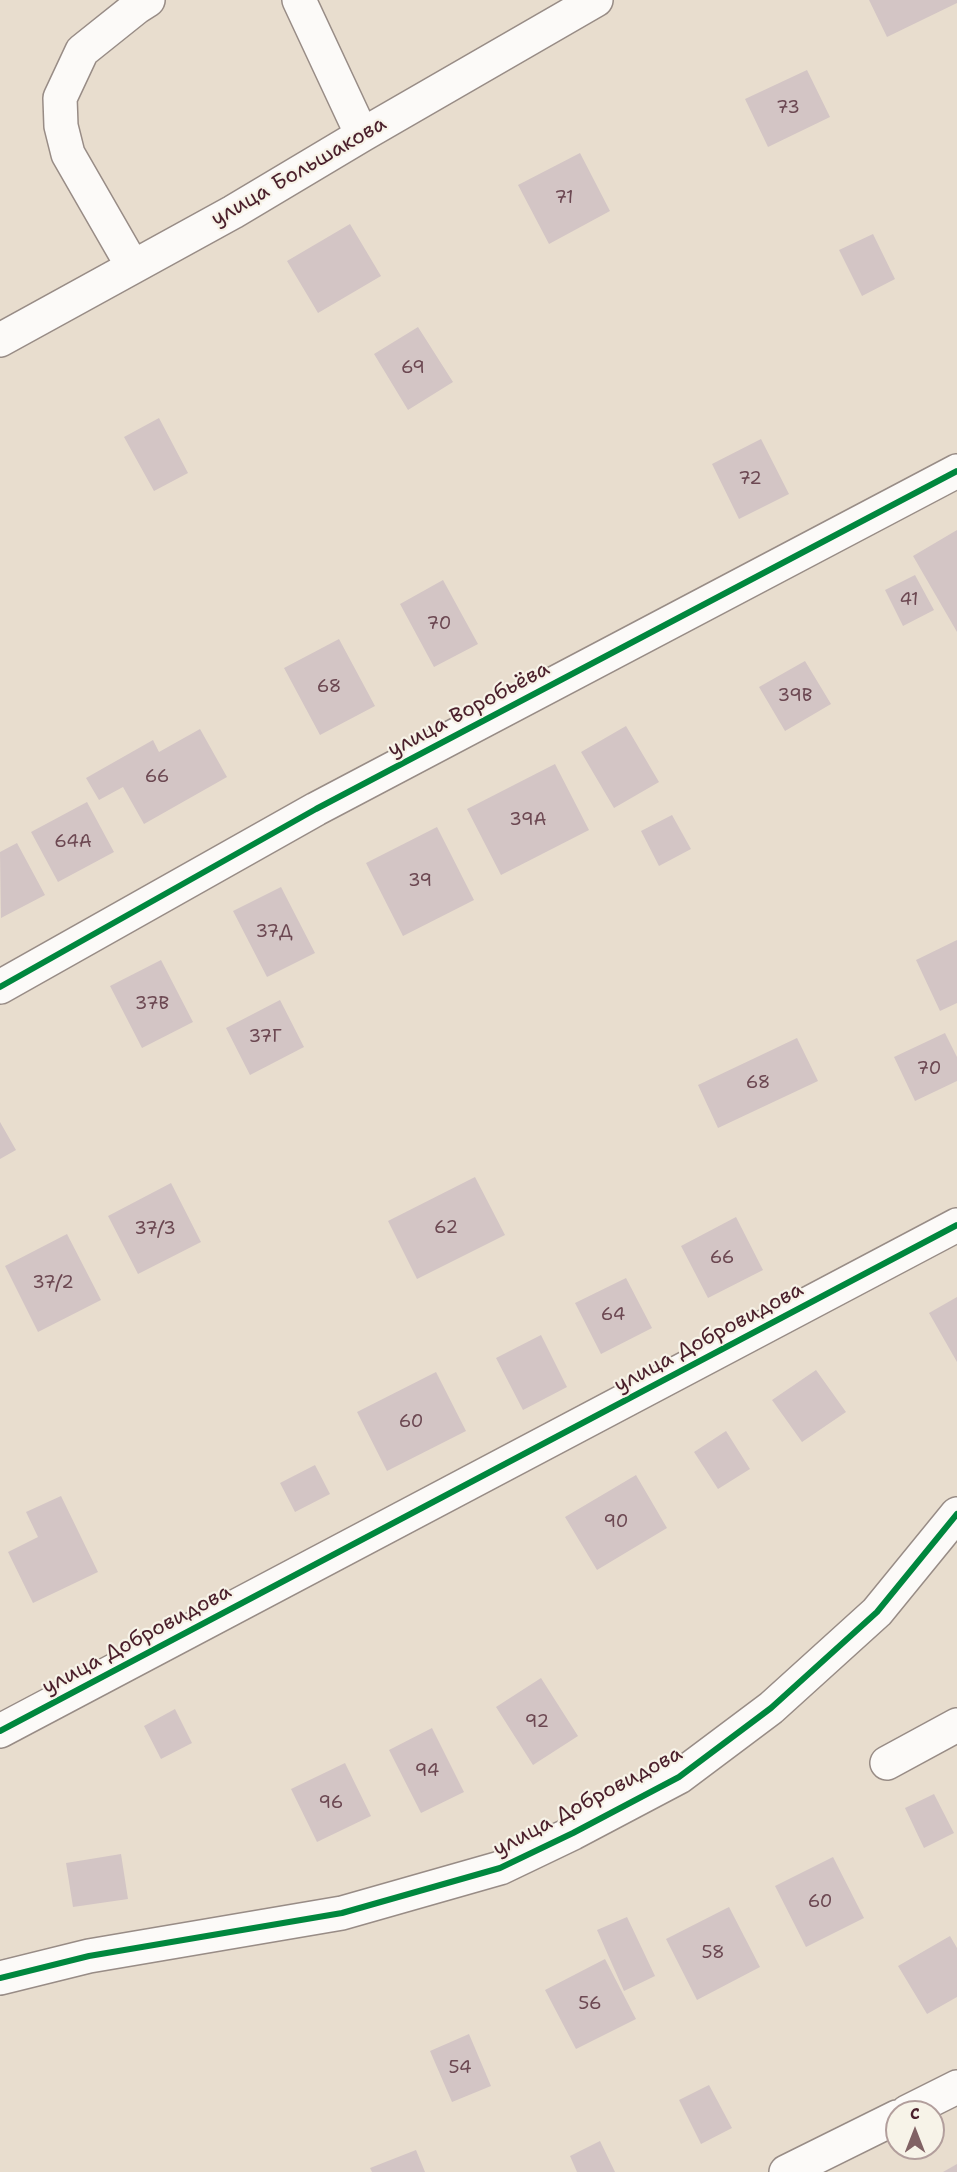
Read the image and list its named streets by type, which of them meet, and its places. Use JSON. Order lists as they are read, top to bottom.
{
  "streets": {
    "street": ["улица Большакова", "улица Воробьёва", "улица Добровидова"]
  },
  "house_numbers": [
    "73",
    "71",
    "69",
    "72",
    "41",
    "70",
    "68",
    "39В",
    "66",
    "39А",
    "64А",
    "39",
    "37Д",
    "37В",
    "37Г",
    "70",
    "68",
    "62",
    "37/3",
    "66",
    "37/2",
    "64",
    "60",
    "90",
    "92",
    "94",
    "96",
    "60",
    "58",
    "56",
    "54"
  ],
  "north": "top"
}
